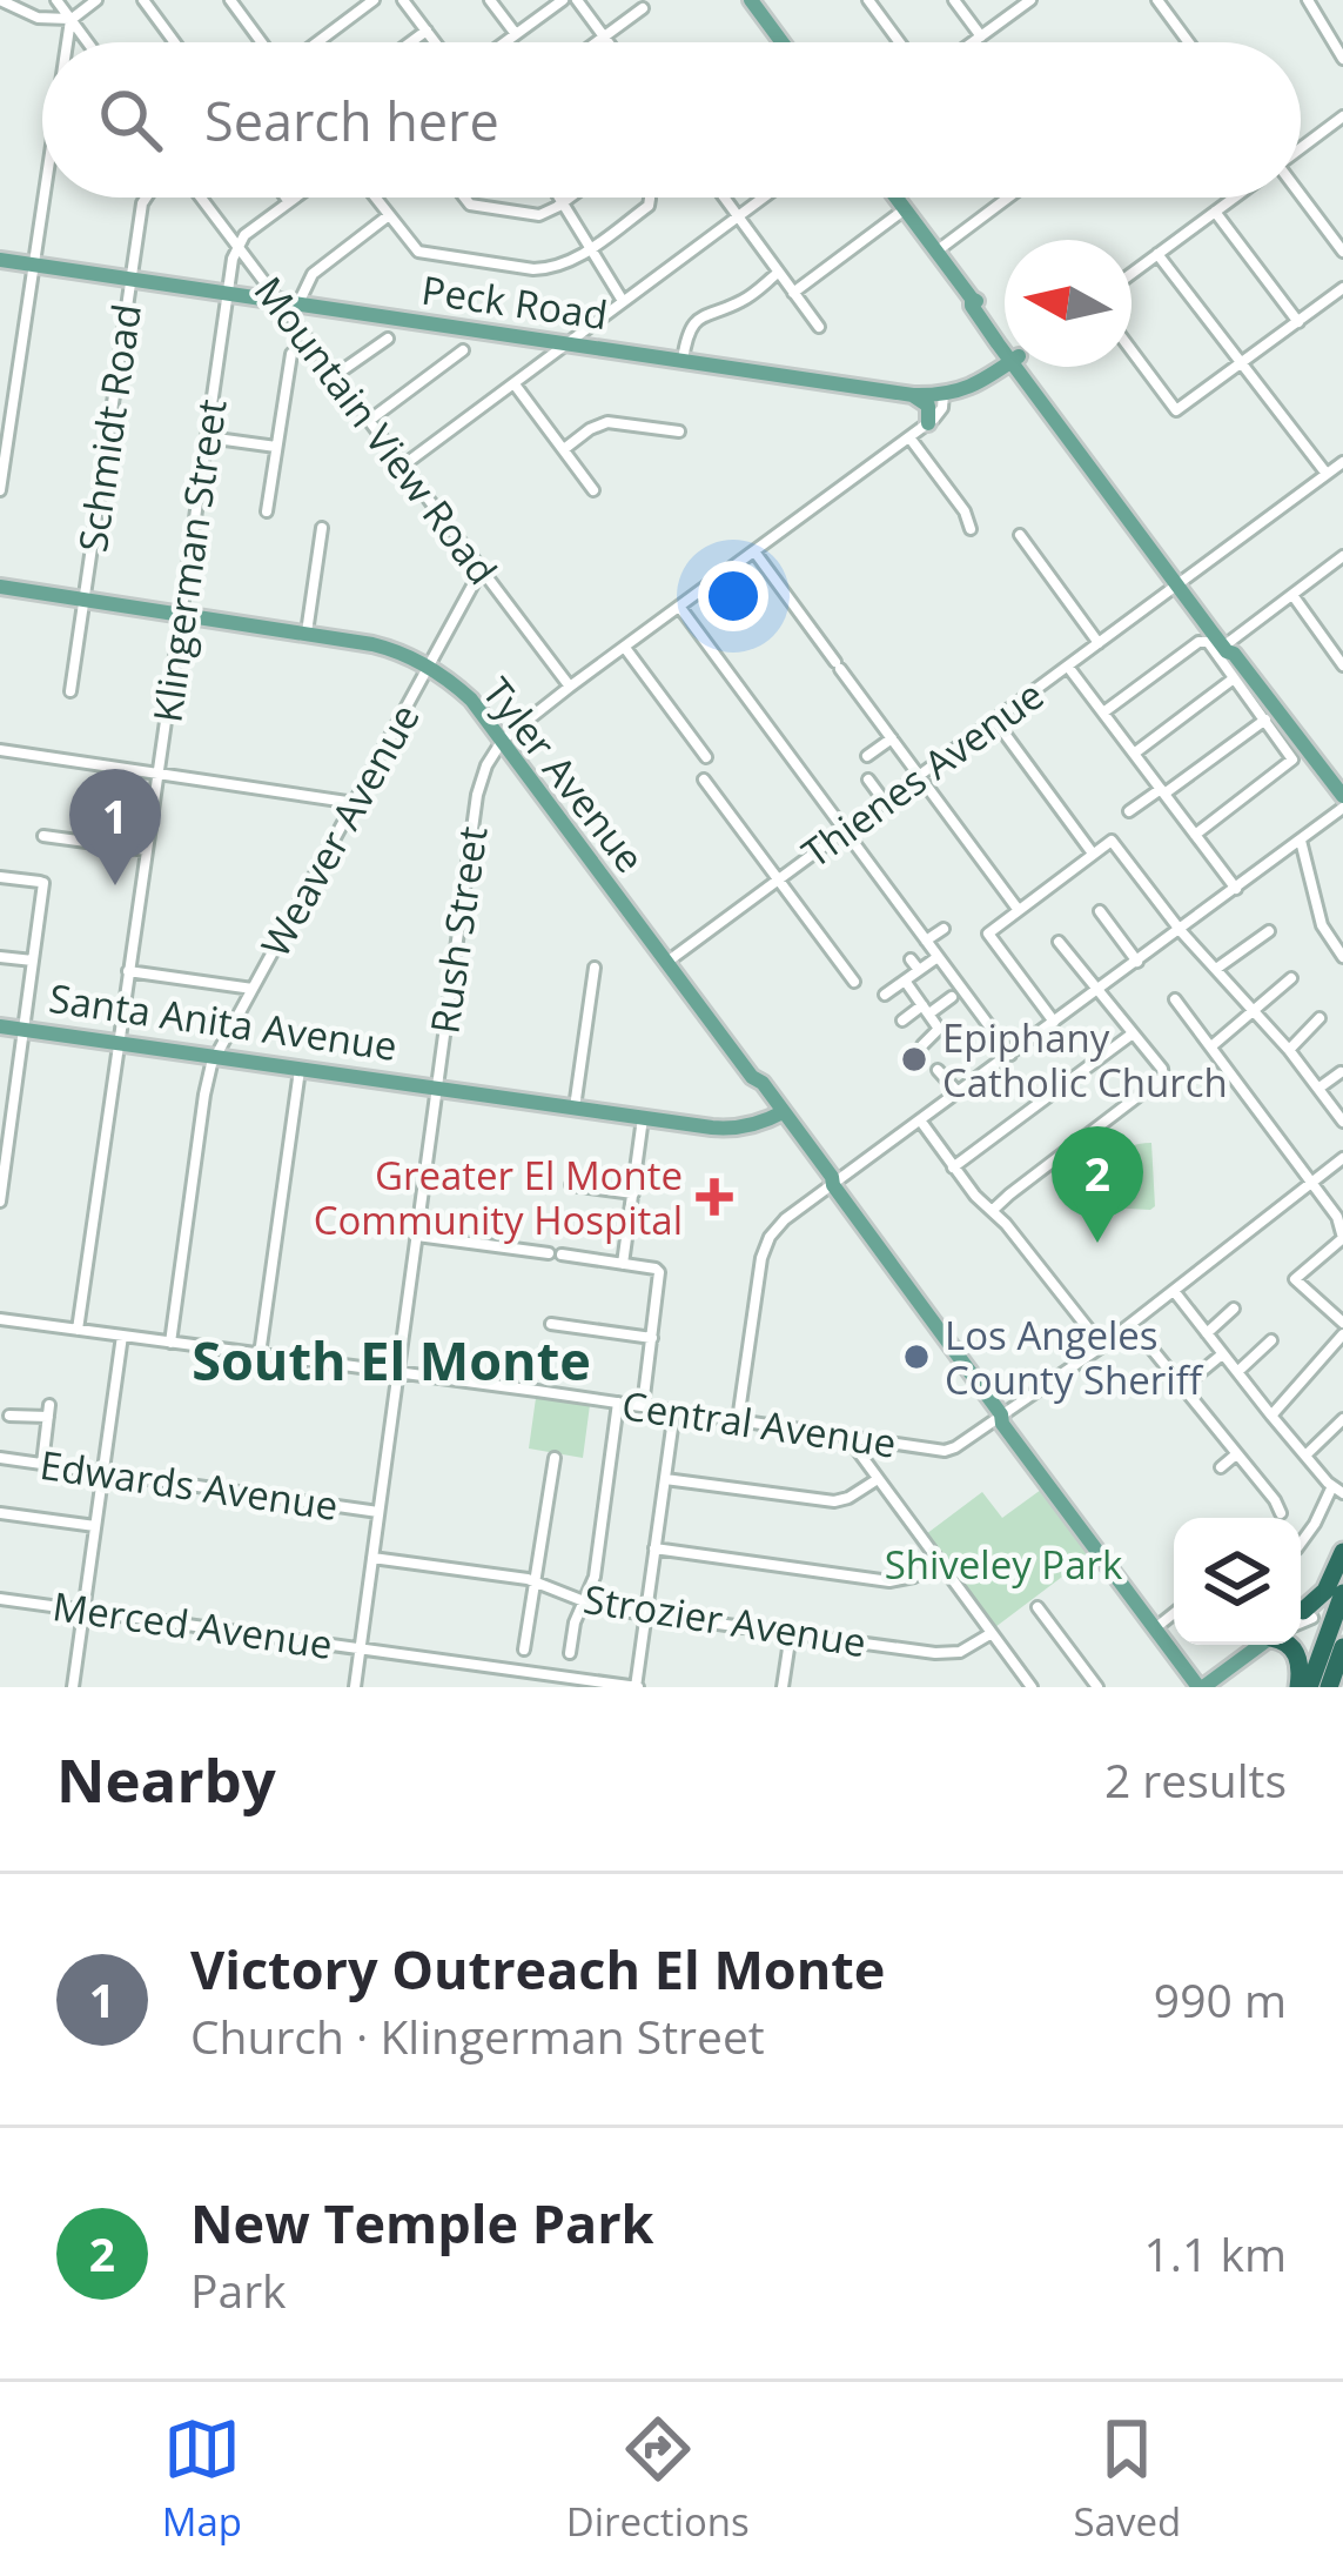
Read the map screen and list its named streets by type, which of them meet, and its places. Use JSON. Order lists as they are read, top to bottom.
{
  "streets": {
    "main road": ["Peck Road", "Tyler Avenue", "Santa Anita Avenue"],
    "street": [
      "Schmidt Road",
      "Mountain View Road",
      "Klingerman Street",
      "Thienes Avenue",
      "Weaver Avenue",
      "Rush Street",
      "Central Avenue",
      "Edwards Avenue",
      "Strozier Avenue",
      "Merced Avenue"
    ]
  },
  "crossings": [
    ["Peck Road", "Schmidt Road"],
    ["Peck Road", "Mountain View Road"],
    ["Peck Road", "Klingerman Street"],
    ["Peck Road", "Rush Street"],
    ["Schmidt Road", "Tyler Avenue"],
    ["Mountain View Road", "Klingerman Street"],
    ["Mountain View Road", "Weaver Avenue"],
    ["Mountain View Road", "Rush Street"],
    ["Klingerman Street", "Tyler Avenue"],
    ["Klingerman Street", "Santa Anita Avenue"],
    ["Klingerman Street", "Central Avenue"],
    ["Thienes Avenue", "Tyler Avenue"],
    ["Tyler Avenue", "Weaver Avenue"],
    ["Tyler Avenue", "Rush Street"],
    ["Tyler Avenue", "Santa Anita Avenue"],
    ["Weaver Avenue", "Santa Anita Avenue"],
    ["Weaver Avenue", "Central Avenue"],
    ["Rush Street", "Santa Anita Avenue"],
    ["Rush Street", "Central Avenue"],
    ["Rush Street", "Edwards Avenue"],
    ["Rush Street", "Strozier Avenue"],
    ["Rush Street", "Merced Avenue"]
  ],
  "districts": ["South El Monte"],
  "parks": ["Shiveley Park"],
  "places": {
    "other": ["Epiphany Catholic Church", "Los Angeles County Sheriff"],
    "health": ["Greater El Monte Community Hospital"]
  },
  "north": "left",
  "page": {
    "search": "Search here",
    "pins": ["1", "2"],
    "heading": ["Nearby", "2 results"],
    "list": [
      {
        "mark": "1",
        "name": "Victory Outreach El Monte",
        "note": "Church · Klingerman Street",
        "value": "990 m"
      },
      {
        "mark": "2",
        "name": "New Temple Park",
        "note": "Park",
        "value": "1.1 km"
      }
    ],
    "nav": ["Map", "Directions", "Saved"]
  }
}
